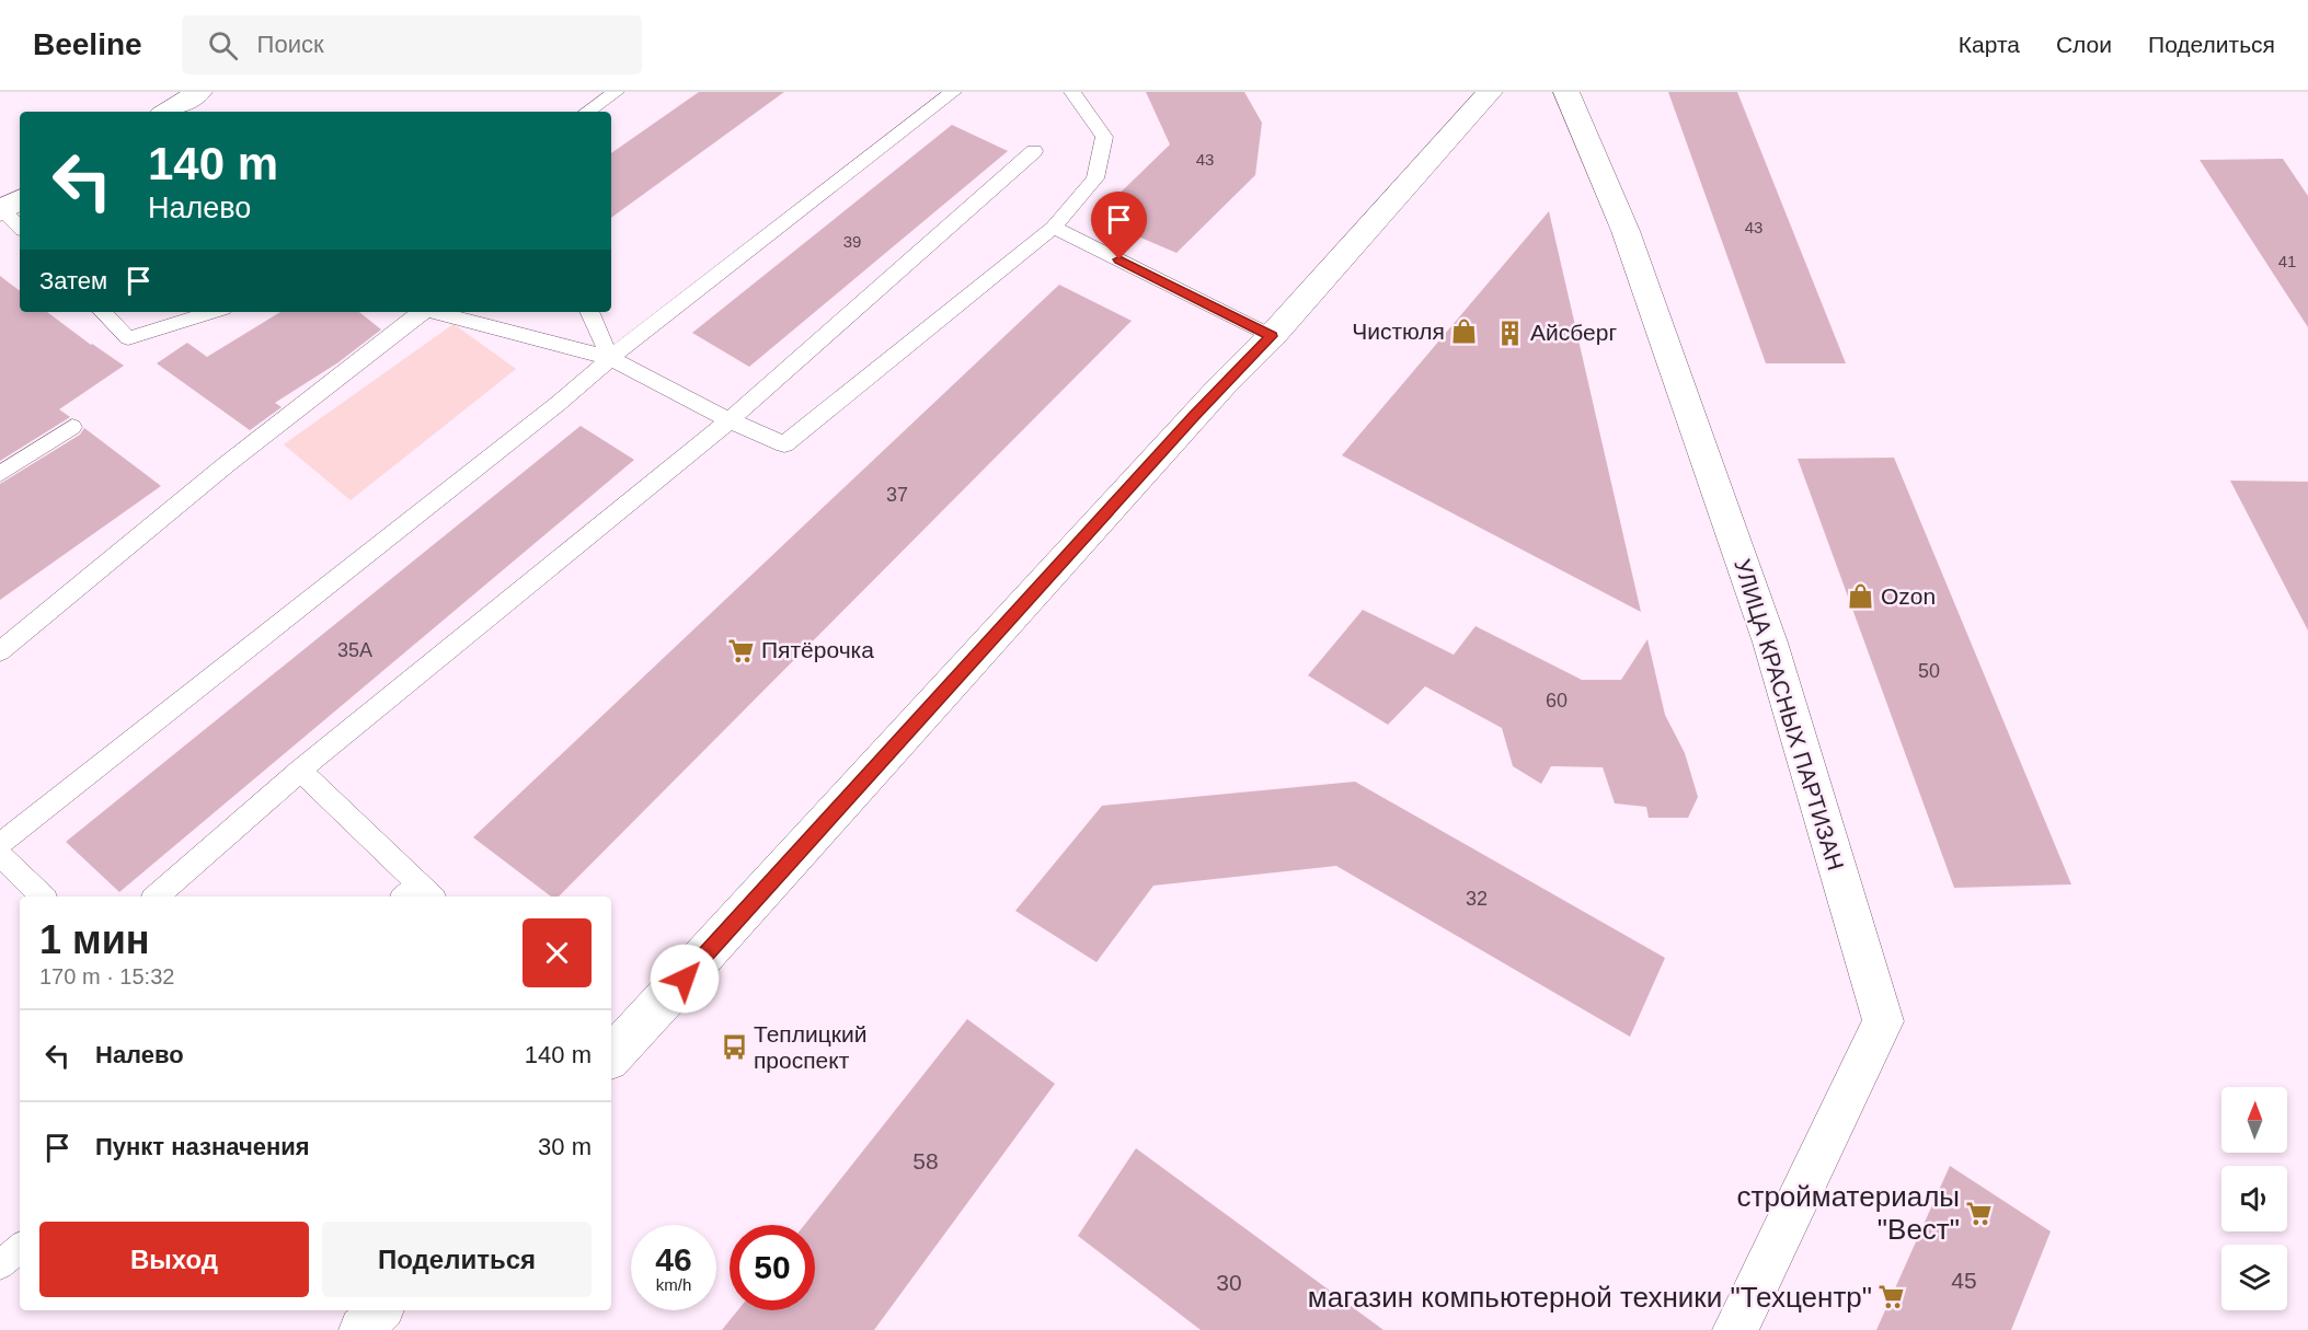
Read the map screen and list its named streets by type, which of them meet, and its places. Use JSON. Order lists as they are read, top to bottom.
{
  "streets": {
    "street": ["УЛИЦА КРАСНЫХ ПАРТИЗАН"]
  },
  "places": {
    "shop": ["Чистюля", "Ozon"],
    "building": ["Айсберг"],
    "supermarket": ["Пятёрочка", "стройматериалы \"Вест\"", "магазин компьютерной техники \"Техцентр\""],
    "bus stop": ["Теплицкий проспект"]
  },
  "house_numbers": [
    "43",
    "43",
    "39",
    "41",
    "37",
    "35А",
    "50",
    "60",
    "32",
    "58",
    "45",
    "30"
  ],
  "north": "top",
  "page": {
    "header": "Beeline",
    "search": "Поиск",
    "nav": ["Карта", "Слои", "Поделиться"],
    "turn": ["140 m", "Налево"],
    "then": "Затем",
    "heading": ["1 мин", "170 m · 15:32"],
    "list": [
      {
        "name": "Налево",
        "value": "140 m"
      },
      {
        "name": "Пункт назначения",
        "value": "30 m"
      }
    ],
    "buttons": ["Выход", "Поделиться"],
    "speed": "46 km/h",
    "limit": "50"
  }
}
